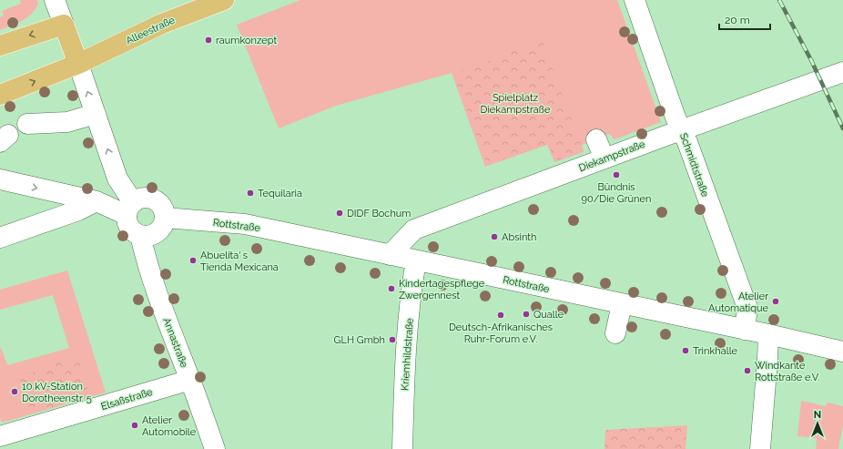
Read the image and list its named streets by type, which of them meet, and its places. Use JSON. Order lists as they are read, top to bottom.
{
  "streets": {
    "main road": ["Alleestraße"],
    "street": [
      "Diekampstraße",
      "Schmidtstraße",
      "Rottstraße",
      "Annastraße",
      "Kriemhildstraße",
      "Elsaßstraße"
    ]
  },
  "crossings": [
    ["Diekampstraße", "Schmidtstraße"],
    ["Diekampstraße", "Rottstraße"],
    ["Schmidtstraße", "Rottstraße"],
    ["Rottstraße", "Annastraße"],
    ["Rottstraße", "Kriemhildstraße"],
    ["Annastraße", "Elsaßstraße"]
  ],
  "parks": ["Spielplatz Diekampstraße"],
  "places": [
    "raumkonzept",
    "Bündnis 90/Die Grünen",
    "Tequilaria",
    "DIDF Bochum",
    "Absinth",
    "Abuelita' s Tienda Mexicana",
    "Kindertagespflege Zwergennest",
    "Atelier Automatique",
    "Qualle",
    "Deutsch-Afrikanisches Ruhr-Forum e.V.",
    "GLH Gmbh",
    "Trinkhalle",
    "Windkante Rottstraße e.V.",
    "10 kV-Station Dorotheenstr. 5",
    "Atelier Automobile"
  ],
  "scale_bar": "20 m",
  "north": "top"
}
